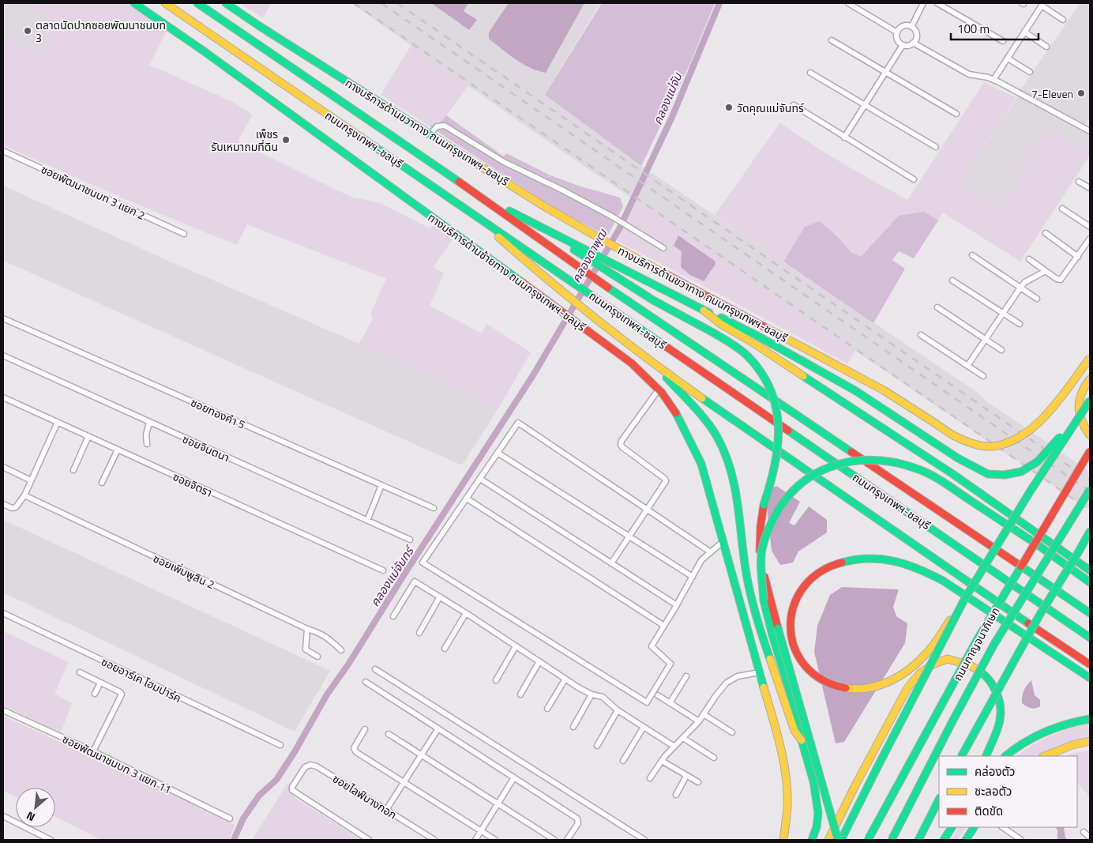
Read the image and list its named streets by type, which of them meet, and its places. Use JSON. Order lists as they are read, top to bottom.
{
  "streets": {
    "main road": [
      "ทางบริการด้านขวาทาง ถนนกรุงเทพฯ-ชลบุรี",
      "ถนนกรุงเทพฯ-ชลบุรี",
      "ทางบริการด้านซ้ายทาง ถนนกรุงเทพฯ-ชลบุรี",
      "ถนนกาญจนาภิเษก"
    ],
    "street": [
      "ซอยพัฒนาชนบท 3 แยก 2",
      "ซอยทองคำ 5",
      "ซอยจินตนา",
      "ซอยจิตรา",
      "ซอยเพิ่มพูสิน 2",
      "ซอยอาร์เค โฮมปาร์ค",
      "ซอยพัฒนาชนบท 3 แยก 11",
      "ซอยไลฟ์บางกอก"
    ]
  },
  "water": ["คลองแม่จัน", "คลองตาพุฒ", "คลองแม่จันทร์"],
  "places": [
    "ตลาดนัดปากซอยพัฒนาชนบท 3",
    "7-Eleven",
    "วัดคุณแม่จันทร์",
    "เพ็ชร รับเหมาถมที่ดิน"
  ],
  "legend": ["คล่องตัว", "ชะลอตัว", "ติดขัด"],
  "scale_bar": "100 m",
  "north": "bottom left"
}
